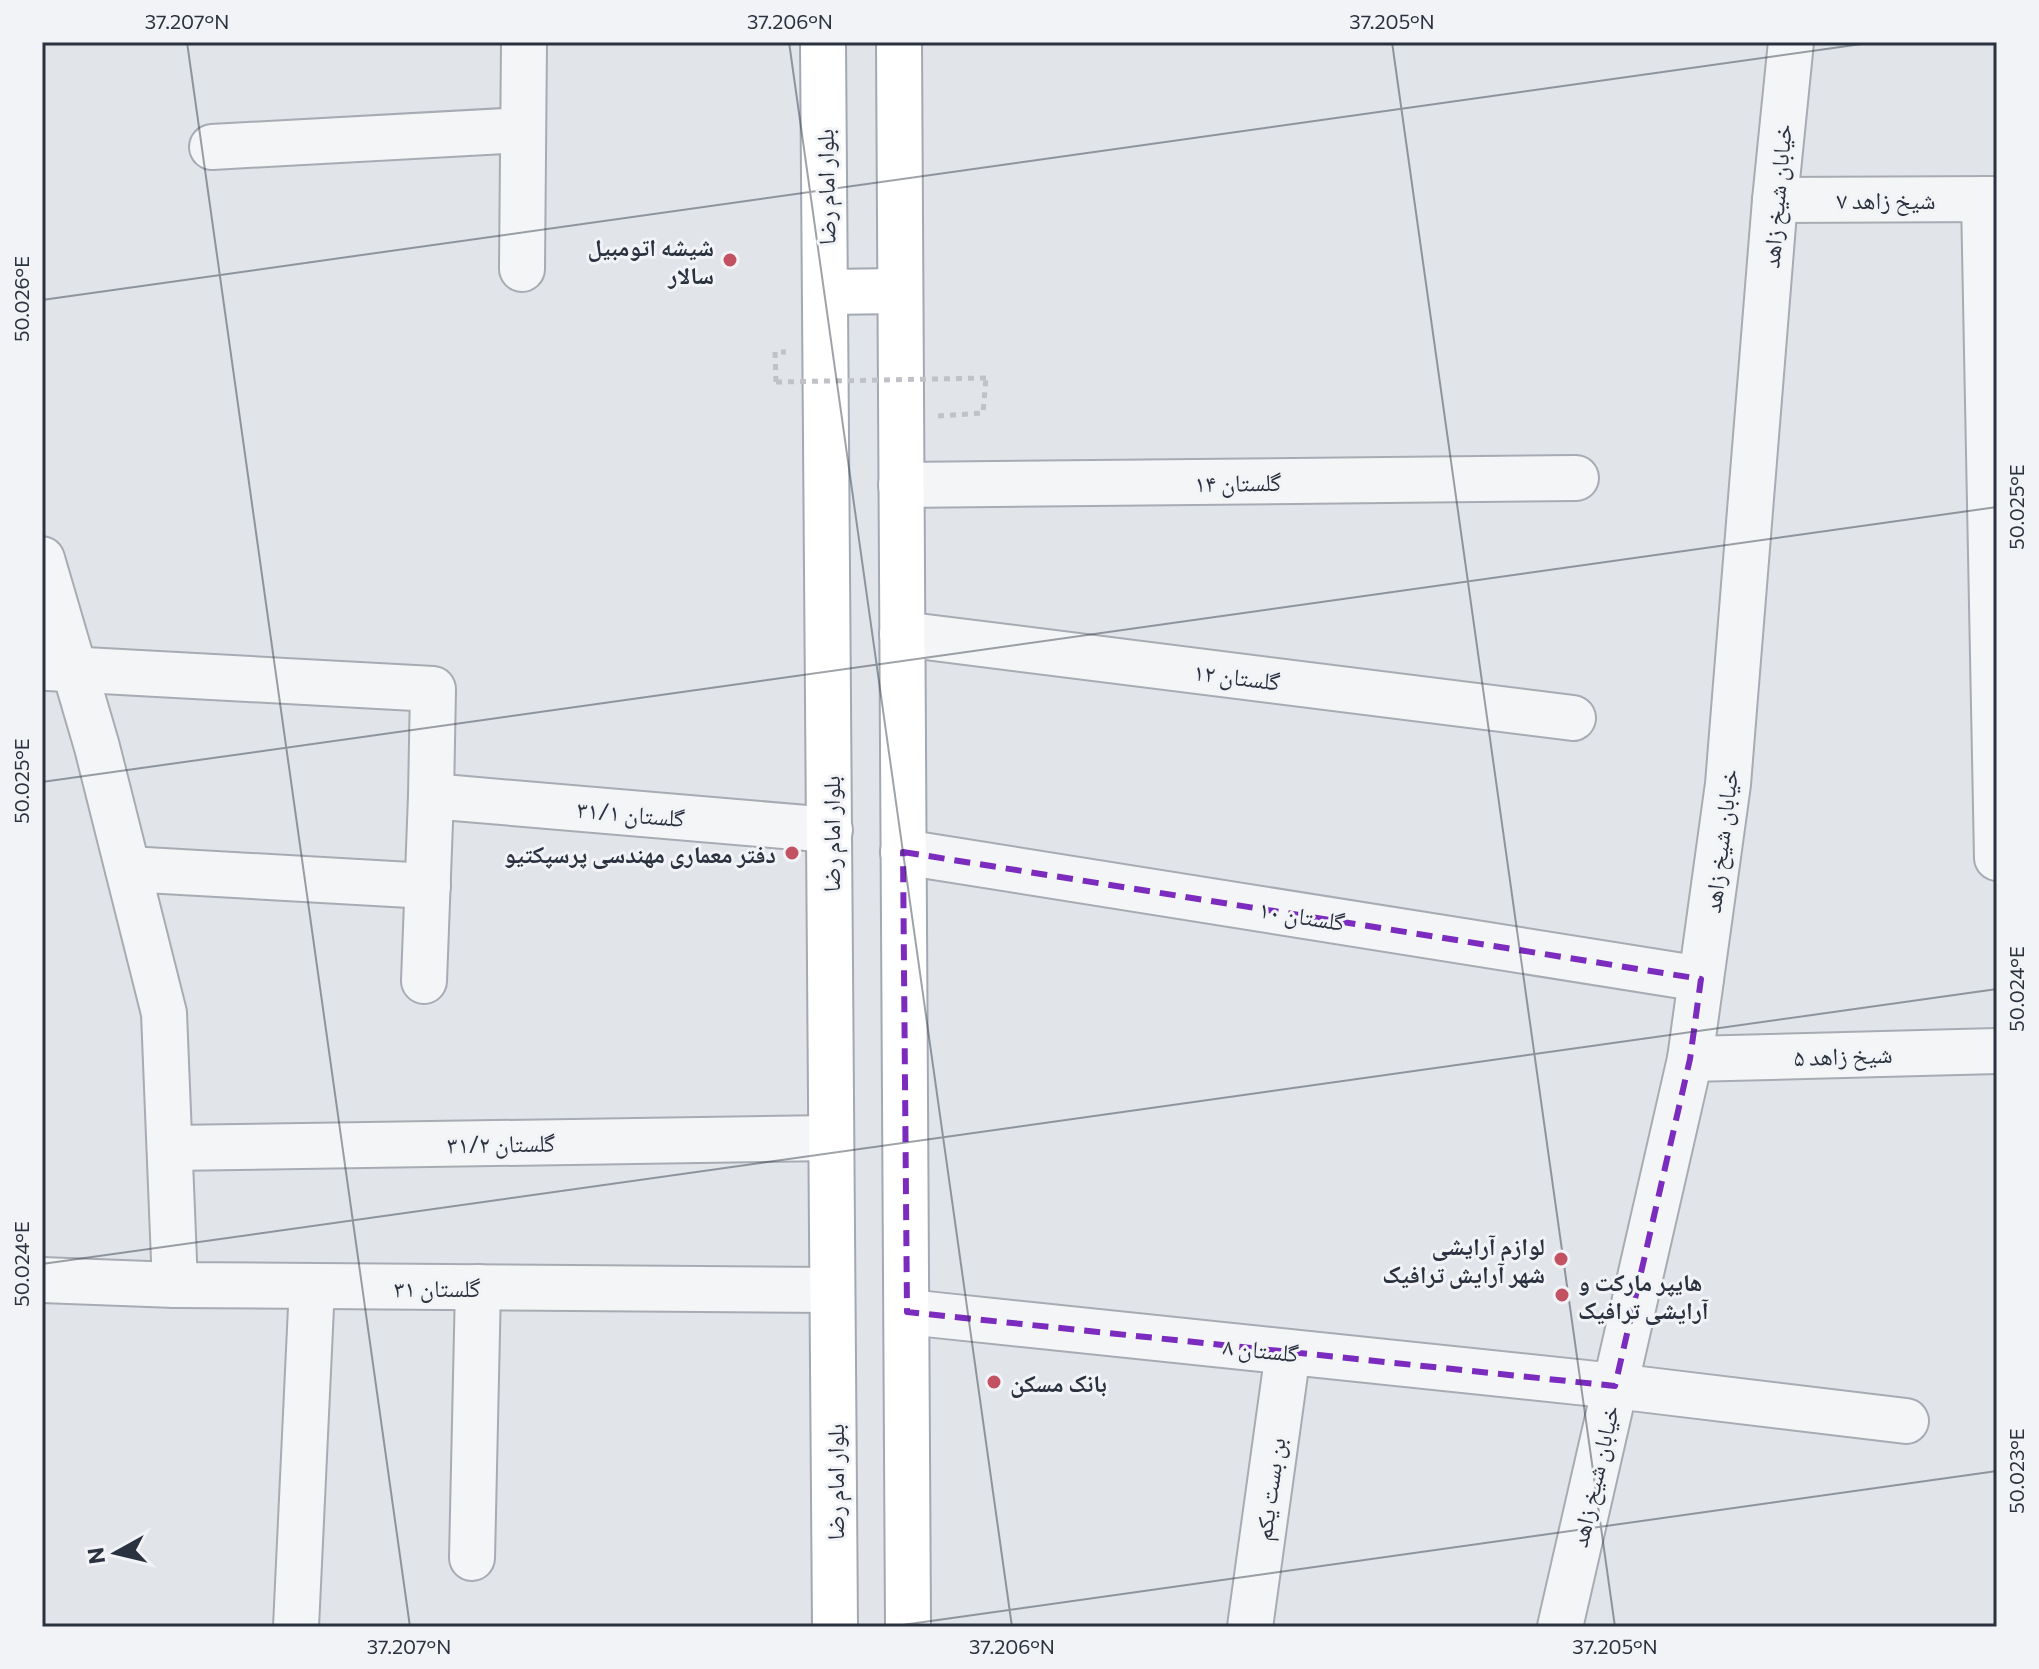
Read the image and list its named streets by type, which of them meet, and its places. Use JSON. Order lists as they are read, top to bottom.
{
  "streets": {
    "main road": ["بلوار امام رضا"],
    "street": [
      "خیابان شیخ زاهد",
      "شیخ زاهد ۷",
      "گلستان ۱۴",
      "گلستان ۱۲",
      "گلستان ۳۱/۱",
      "گلستان ۱۰",
      "شیخ زاهد ۵",
      "گلستان ۳۱/۲",
      "گلستان ۳۱",
      "گلستان ۸",
      "بن بست یکم"
    ]
  },
  "crossings": [
    ["بلوار امام رضا", "گلستان ۳۱/۱"],
    ["بلوار امام رضا", "گلستان ۳۱/۲"],
    ["بلوار امام رضا", "گلستان ۳۱"],
    ["خیابان شیخ زاهد", "شیخ زاهد ۷"],
    ["خیابان شیخ زاهد", "گلستان ۱۰"],
    ["خیابان شیخ زاهد", "شیخ زاهد ۵"],
    ["خیابان شیخ زاهد", "گلستان ۸"],
    ["گلستان ۸", "بن بست یکم"]
  ],
  "places": [
    "شیشه اتومبیل سالار",
    "دفتر معماری مهندسی پرسپکتیو",
    "لوازم آرایشی شهر آرایش ترافیک",
    "هایپر مارکت و آرایشی ترافیک",
    "بانک مسکن"
  ],
  "north": "left",
  "coordinates": [
    "37.207°N",
    "37.206°N",
    "37.205°N",
    "50.026°E",
    "50.025°E",
    "50.024°E",
    "50.023°E"
  ]
}
